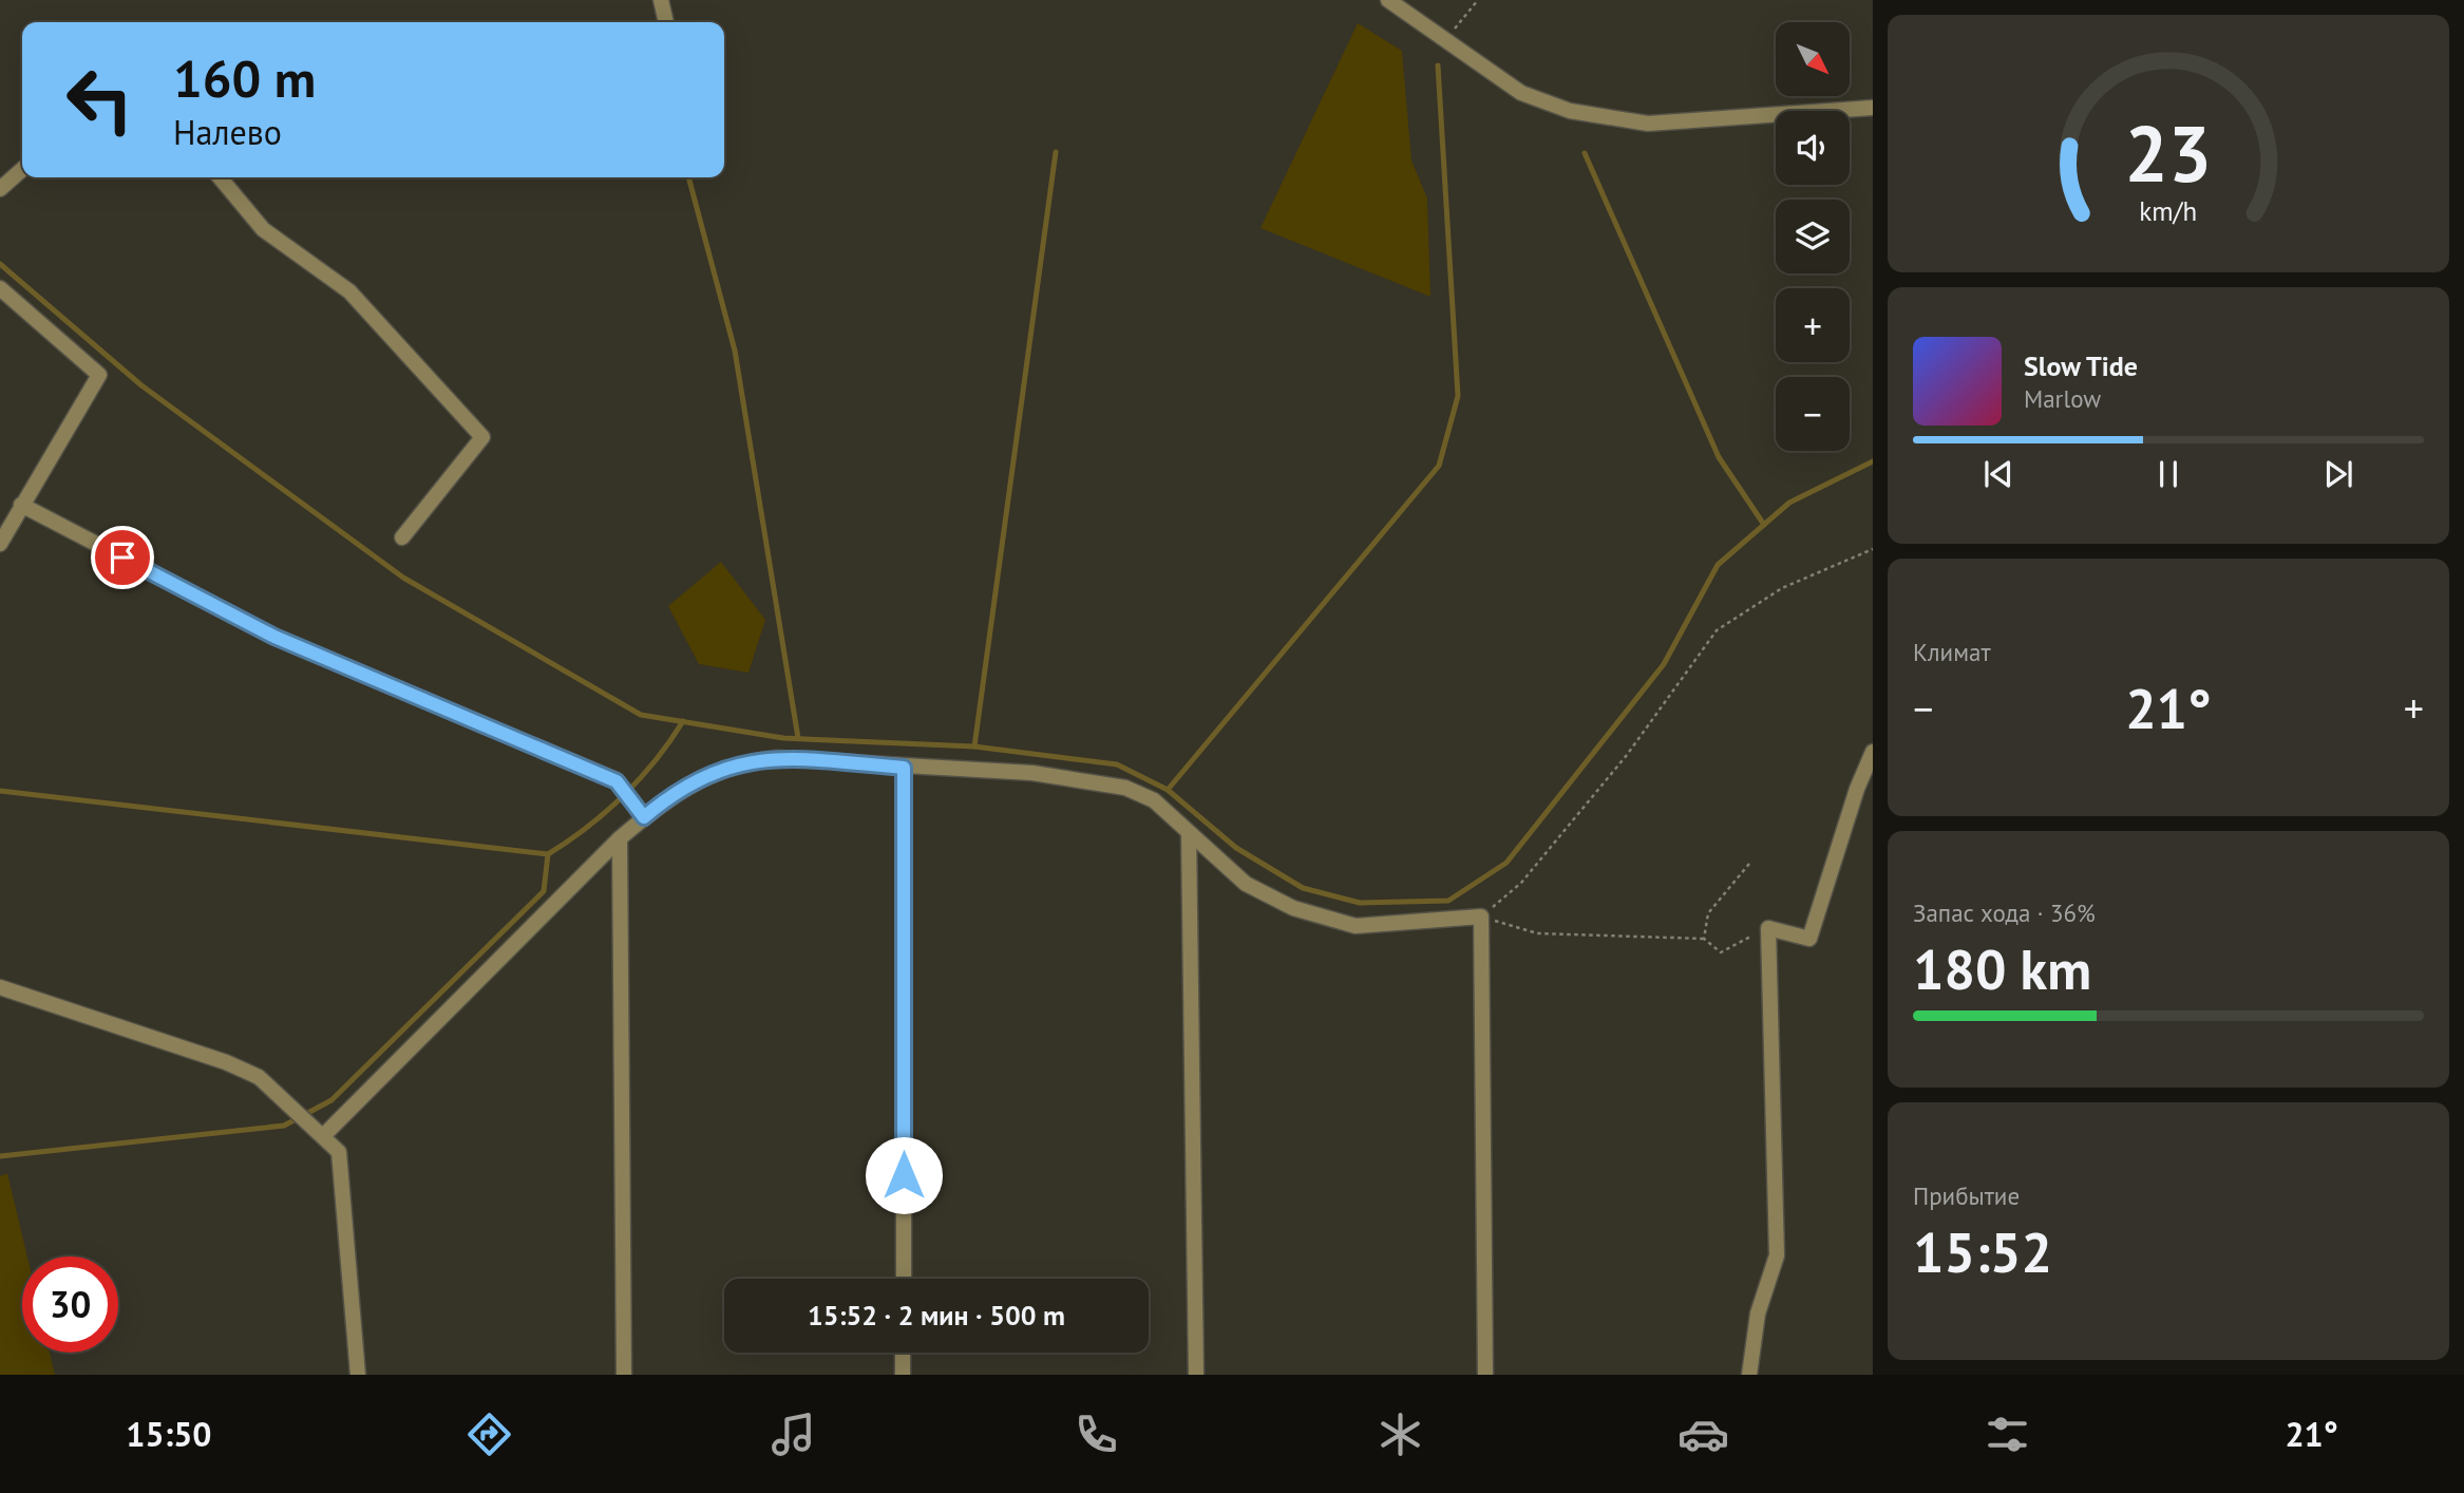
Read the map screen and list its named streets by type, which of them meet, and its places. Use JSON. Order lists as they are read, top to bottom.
{
  "north": "bottom right",
  "page": {
    "map_buttons": ["+", "−"],
    "turn": ["160 m", "Налево"],
    "song": ["Slow Tide", "Marlow"],
    "tile": [
      "Климат",
      ["Запас хода · 36%", "180 km"],
      ["Прибытие", "15:52"]
    ],
    "heat": ["−", "21°", "+"],
    "limit": "30",
    "trip": "15:52 · 2 мин · 500 m",
    "tabs": ["15:50", "21°"],
    "gauge": ["23", "km/h"]
  }
}
